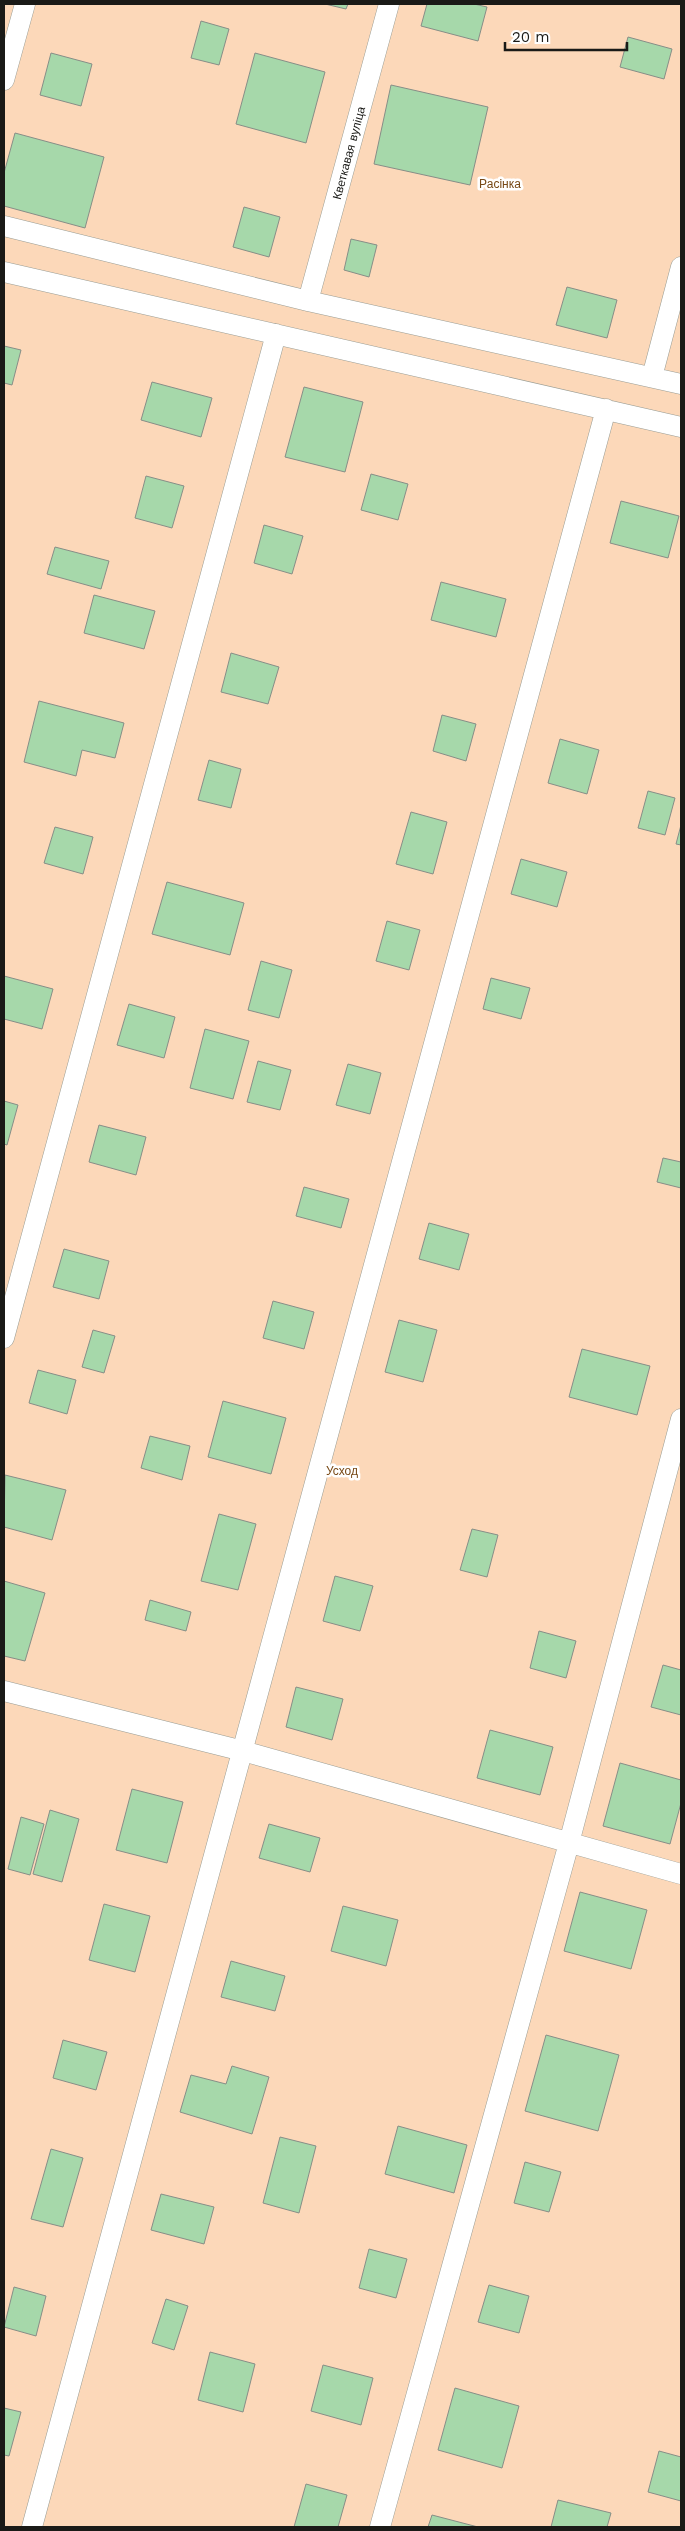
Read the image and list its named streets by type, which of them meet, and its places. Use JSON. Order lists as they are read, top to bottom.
{
  "streets": {
    "lane": ["Кветкавая вуліца"]
  },
  "parks": ["Расінка", "Усход"],
  "scale_bar": "20 m"
}
